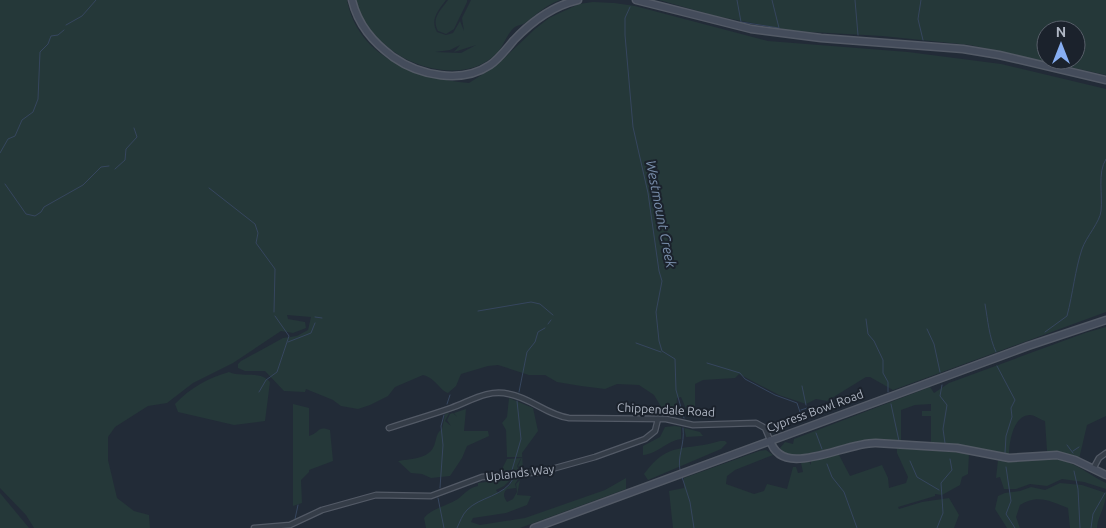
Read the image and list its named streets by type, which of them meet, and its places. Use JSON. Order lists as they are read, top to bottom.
{
  "streets": {
    "street": ["Chippendale Road", "Cypress Bowl Road", "Uplands Way"]
  },
  "crossings": [
    ["Chippendale Road", "Cypress Bowl Road"],
    ["Chippendale Road", "Uplands Way"]
  ],
  "water": ["Westmount Creek"],
  "north": "top"
}
